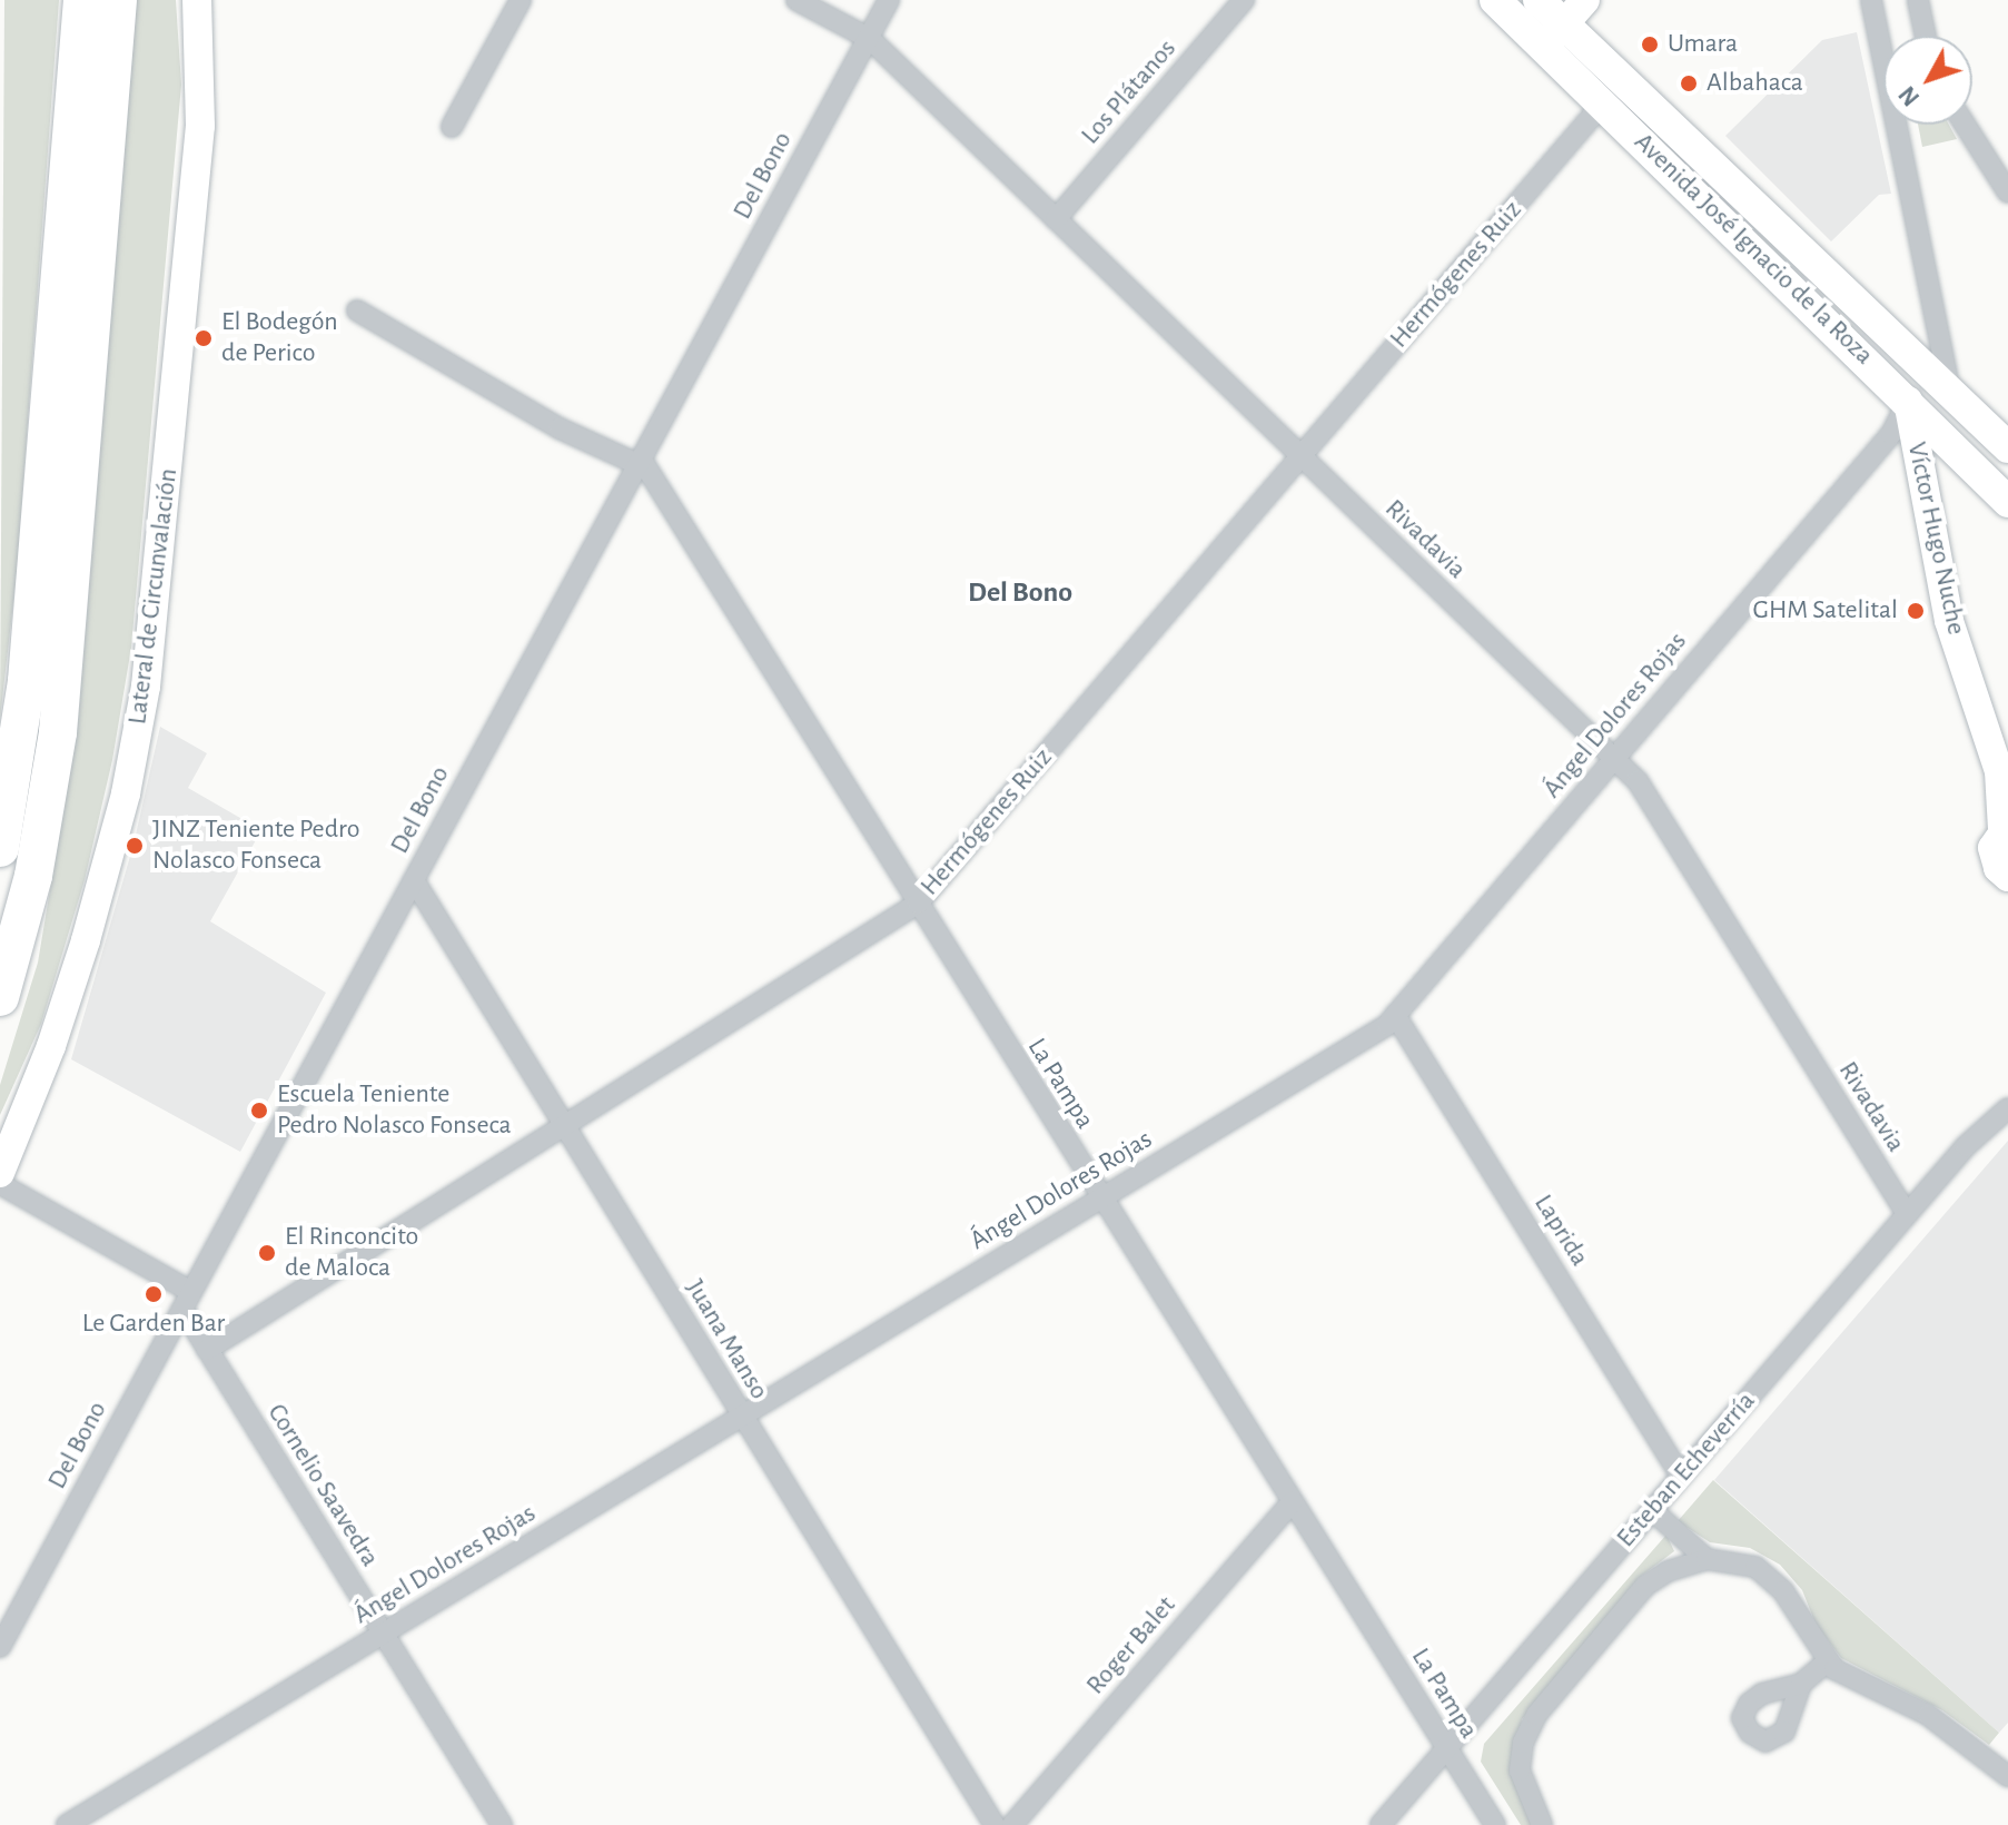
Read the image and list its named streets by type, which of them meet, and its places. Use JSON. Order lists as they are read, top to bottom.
{
  "streets": {
    "main road": ["Avenida José Ignacio de la Roza"],
    "street": [
      "Los Plátanos",
      "Del Bono",
      "Hermógenes Ruiz",
      "Víctor Hugo Nuche",
      "Rivadavia",
      "Lateral de Circunvalación",
      "Ángel Dolores Rojas",
      "La Pampa",
      "Laprida",
      "Juana Manso",
      "Esteban Echeverría",
      "Cornelio Saavedra",
      "Roger Balet"
    ]
  },
  "crossings": [
    ["Los Plátanos", "Rivadavia"],
    ["Del Bono", "Rivadavia"],
    ["Del Bono", "La Pampa"],
    ["Del Bono", "Juana Manso"],
    ["Del Bono", "Cornelio Saavedra"],
    ["Avenida José Ignacio de la Roza", "Hermógenes Ruiz"],
    ["Avenida José Ignacio de la Roza", "Víctor Hugo Nuche"],
    ["Avenida José Ignacio de la Roza", "Ángel Dolores Rojas"],
    ["Hermógenes Ruiz", "Rivadavia"],
    ["Hermógenes Ruiz", "La Pampa"],
    ["Hermógenes Ruiz", "Juana Manso"],
    ["Hermógenes Ruiz", "Cornelio Saavedra"],
    ["Víctor Hugo Nuche", "Ángel Dolores Rojas"],
    ["Rivadavia", "Ángel Dolores Rojas"],
    ["Rivadavia", "Esteban Echeverría"],
    ["Ángel Dolores Rojas", "La Pampa"],
    ["Ángel Dolores Rojas", "Laprida"],
    ["Ángel Dolores Rojas", "Juana Manso"],
    ["Ángel Dolores Rojas", "Cornelio Saavedra"],
    ["La Pampa", "Esteban Echeverría"],
    ["La Pampa", "Roger Balet"],
    ["Laprida", "Esteban Echeverría"]
  ],
  "districts": ["Del Bono"],
  "places": [
    "Umara",
    "Albahaca",
    "El Bodegón de Perico",
    "GHM Satelital",
    "JINZ Teniente Pedro Nolasco Fonseca",
    "Escuela Teniente Pedro Nolasco Fonseca",
    "El Rinconcito de Maloca",
    "Le Garden Bar"
  ],
  "north": "bottom left"
}
